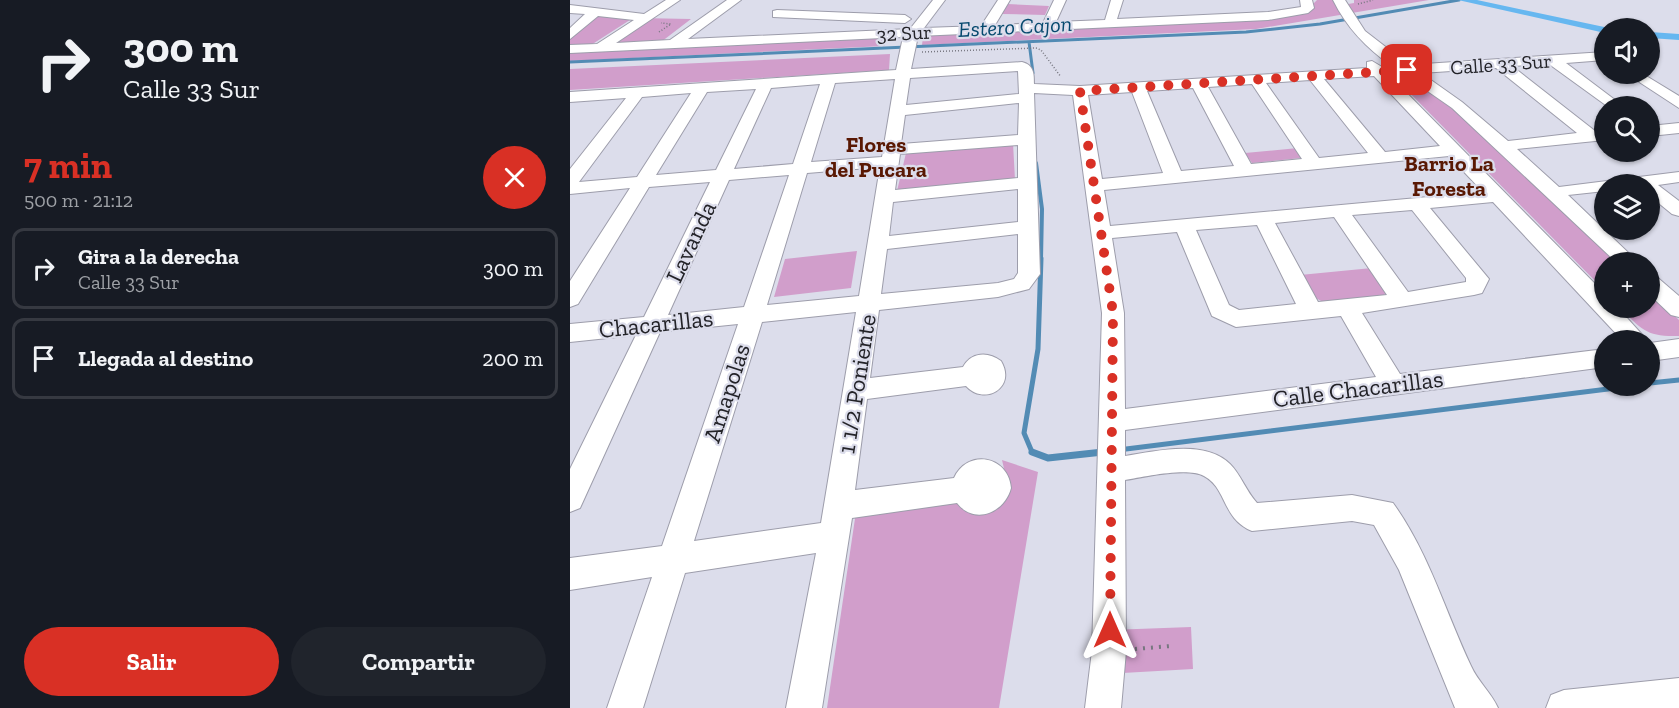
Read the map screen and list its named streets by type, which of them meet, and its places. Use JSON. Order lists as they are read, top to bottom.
{
  "streets": {
    "street": [
      "32 Sur",
      "Calle 33 Sur",
      "Lavanda",
      "Chacarillas",
      "1 1/2 Poniente",
      "Calle Chacarillas",
      "Amapolas"
    ]
  },
  "crossings": [
    ["32 Sur", "1 1/2 Poniente"],
    ["Calle 33 Sur", "1 1/2 Poniente"],
    ["Lavanda", "Chacarillas"],
    ["Chacarillas", "1 1/2 Poniente"],
    ["Chacarillas", "Amapolas"]
  ],
  "districts": ["Flores del Pucara", "Barrio La Foresta"],
  "water": ["Estero Cajon"],
  "page": {
    "turn": ["300 m", "Calle 33 Sur"],
    "map_buttons": ["+", "−"],
    "heading": ["7 min", "500 m · 21:12"],
    "list": [
      {
        "name": "Gira a la derecha",
        "note": "Calle 33 Sur",
        "value": "300 m"
      },
      {
        "name": "Llegada al destino",
        "value": "200 m"
      }
    ],
    "buttons": ["Salir", "Compartir"]
  }
}
